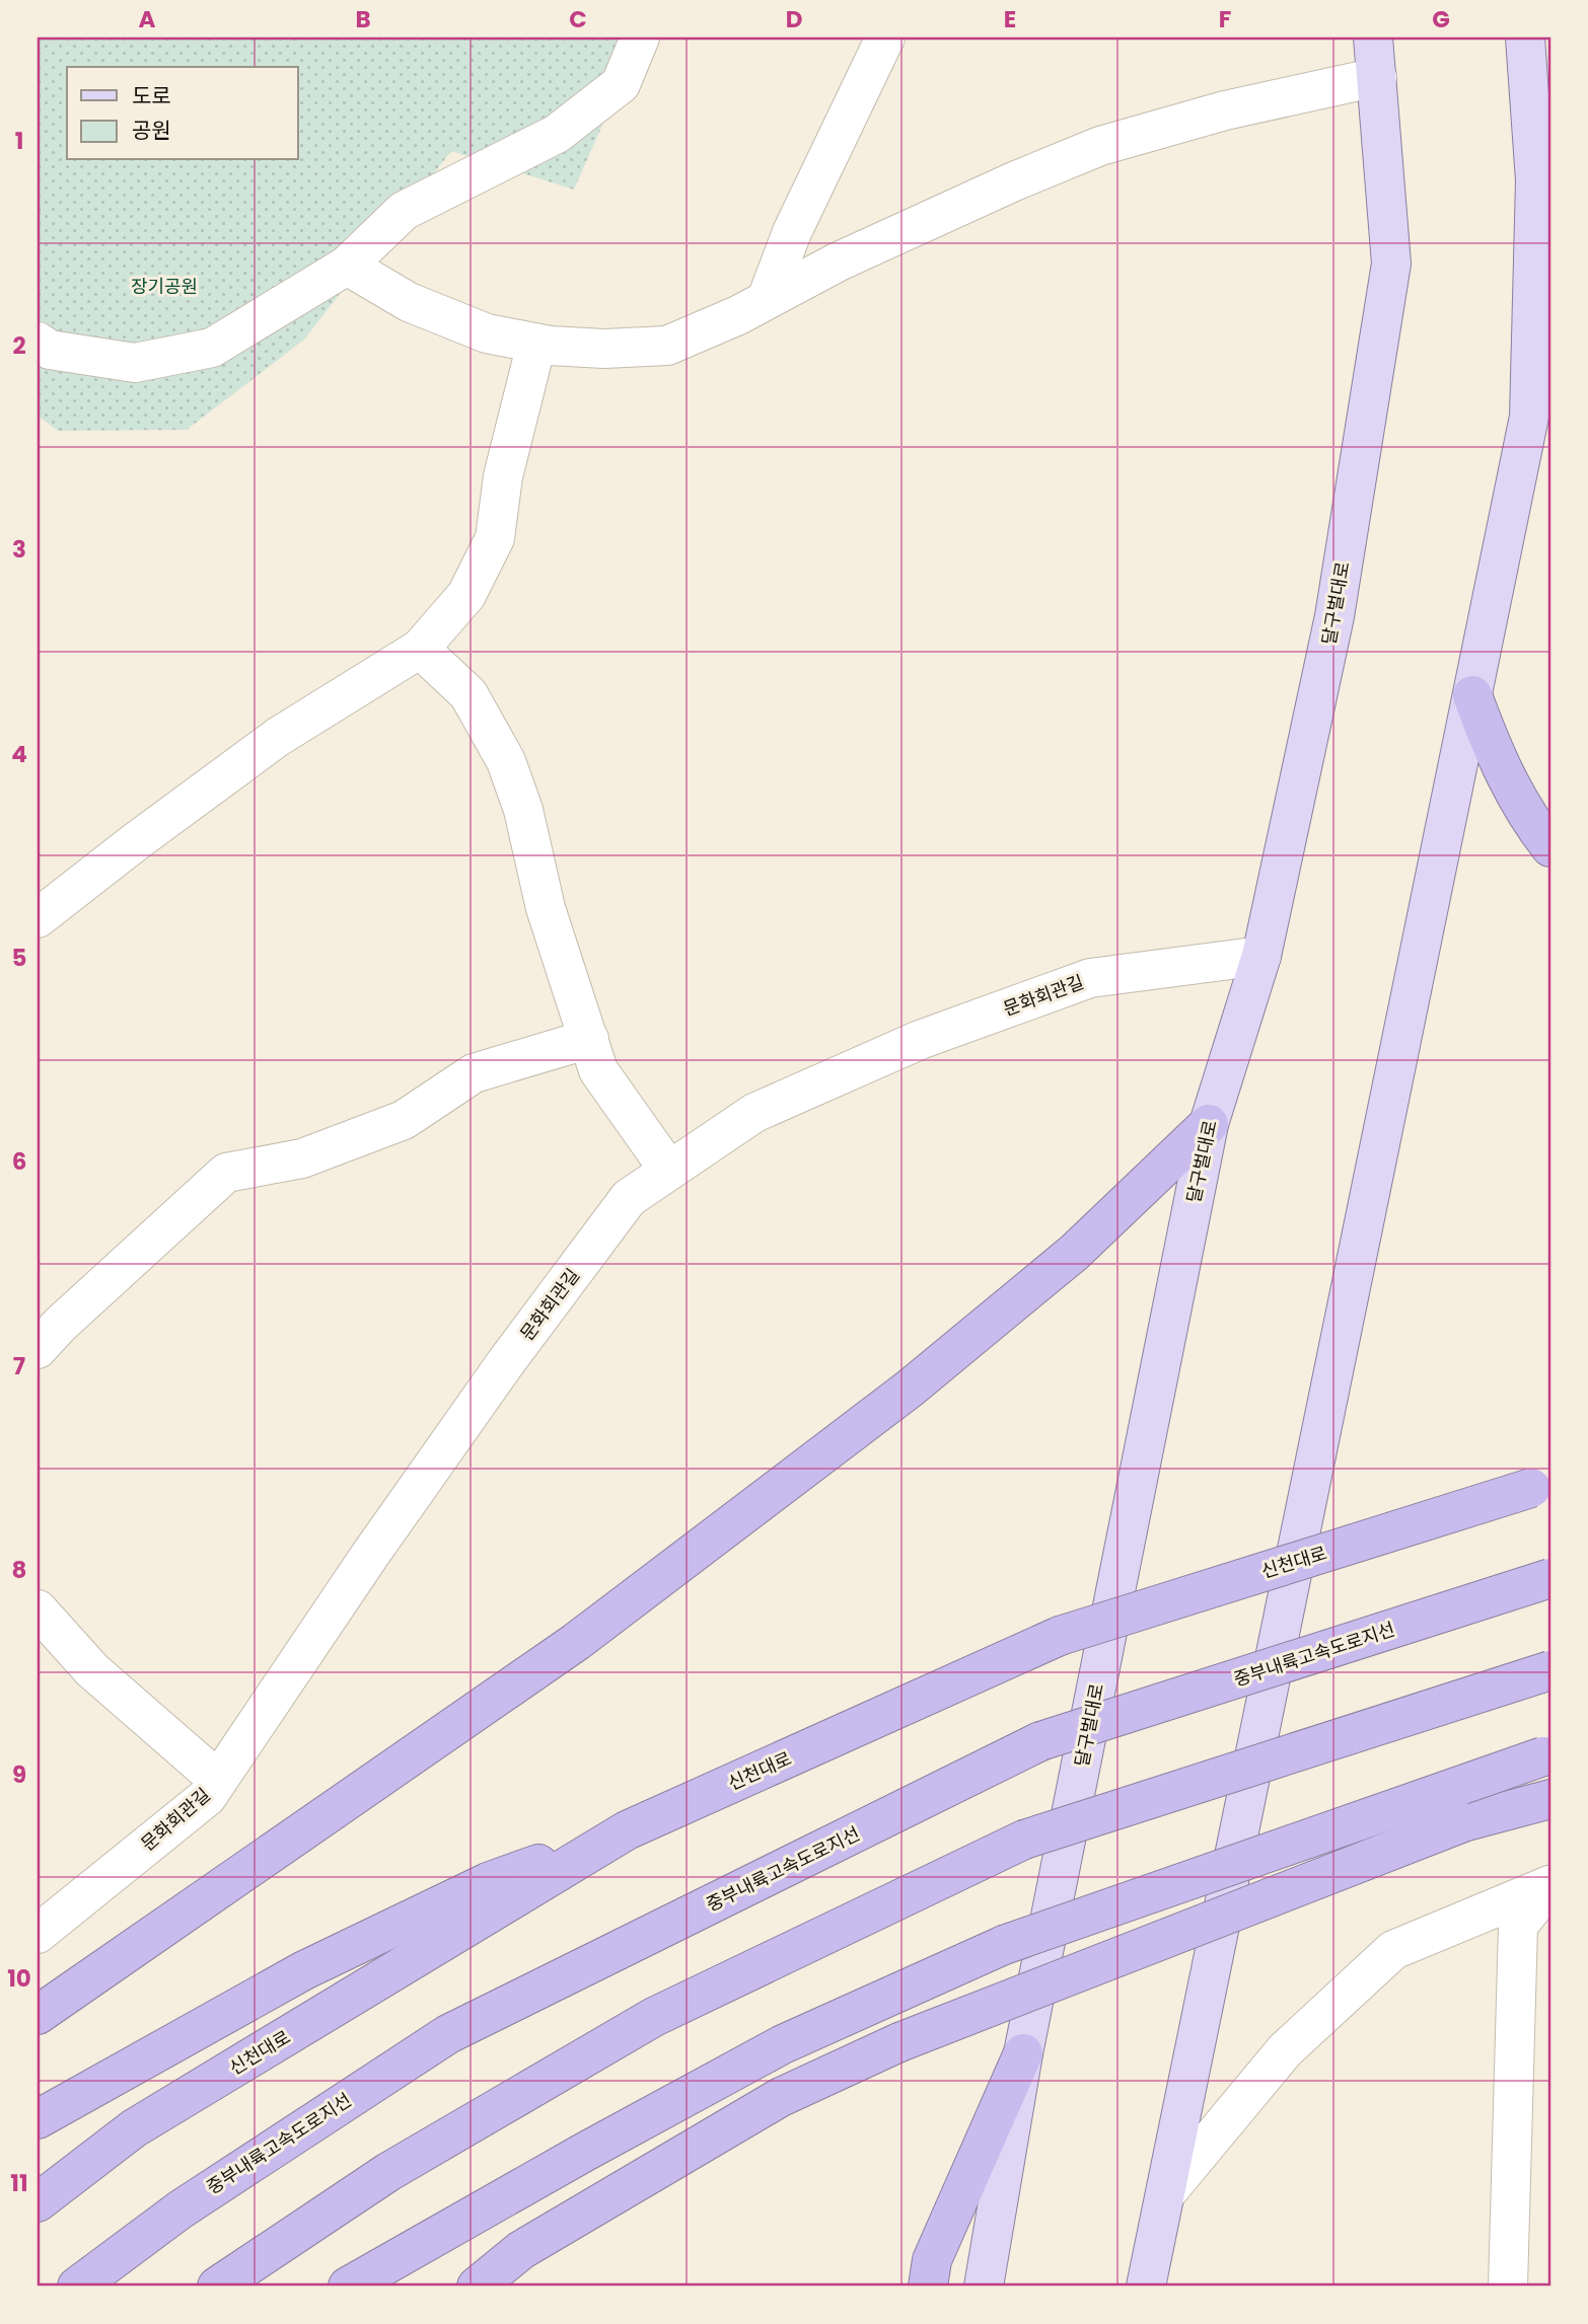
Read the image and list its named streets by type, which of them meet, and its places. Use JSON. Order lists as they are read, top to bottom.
{
  "streets": {
    "highway": ["신천대로", "중부내륙고속도로지선"],
    "main road": ["달구벌대로"],
    "street": ["문화회관길"]
  },
  "crossings": [
    ["달구벌대로", "문화회관길"]
  ],
  "parks": ["장기공원"],
  "legend": ["도로", "공원"],
  "grid": {
    "columns": [
      "A",
      "B",
      "C",
      "D",
      "E",
      "F",
      "G"
    ],
    "rows": [
      "1",
      "2",
      "3",
      "4",
      "5",
      "6",
      "7",
      "8",
      "9",
      "10",
      "11"
    ]
  }
}
